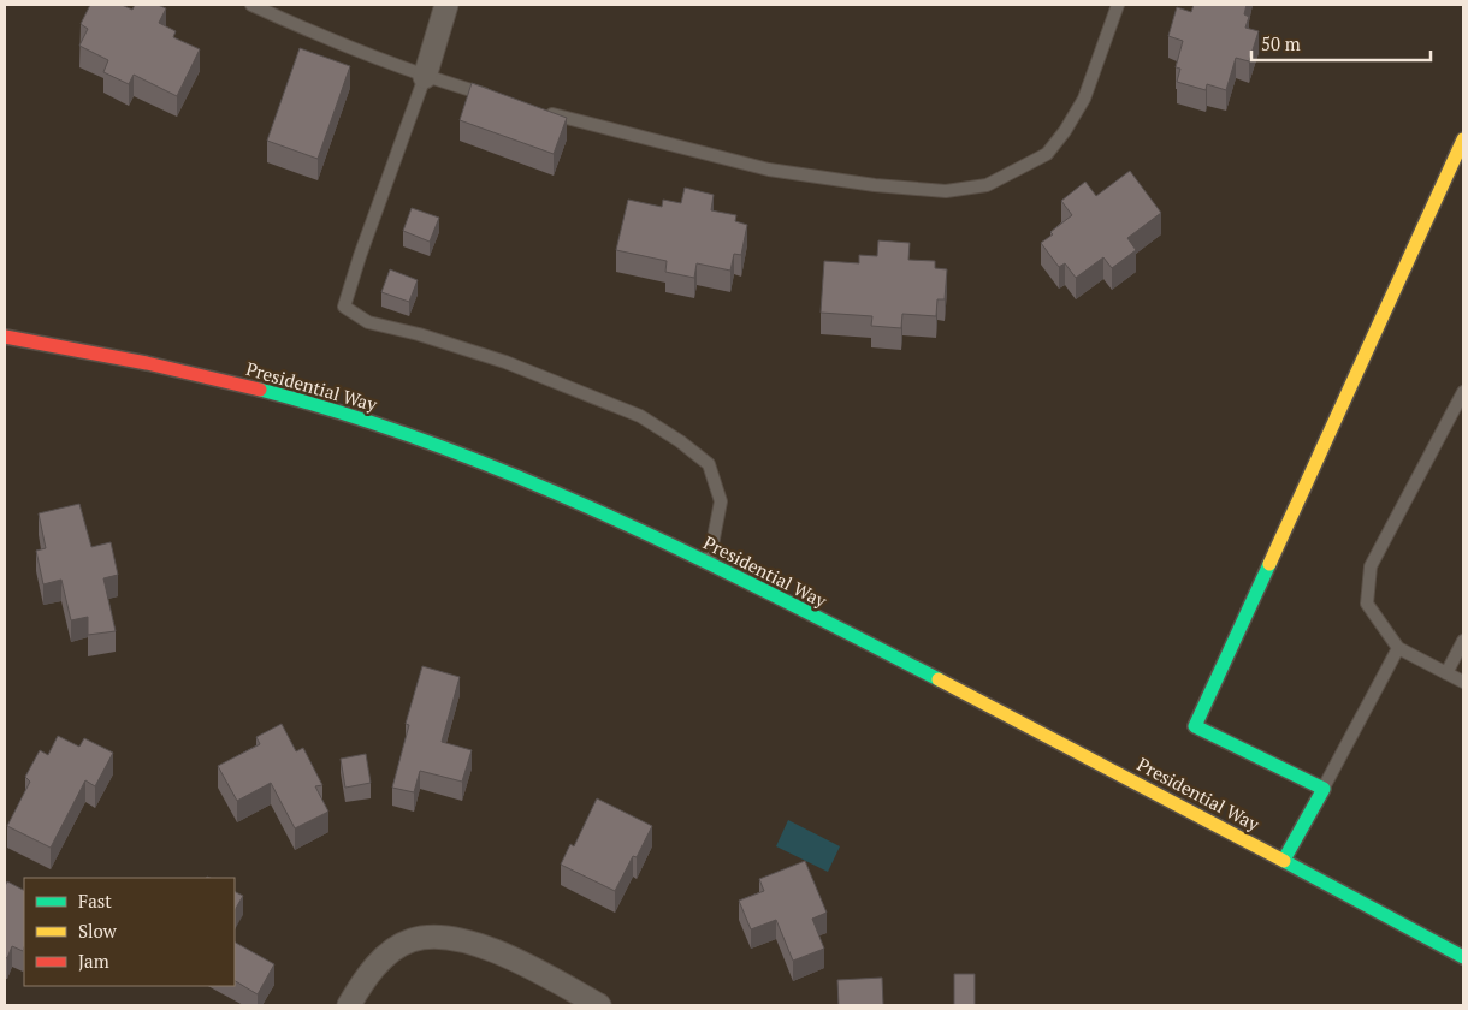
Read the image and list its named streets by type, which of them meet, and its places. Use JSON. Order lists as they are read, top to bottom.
{
  "streets": {
    "main road": ["Presidential Way"]
  },
  "legend": ["Fast", "Slow", "Jam"],
  "scale_bar": "50 m"
}
